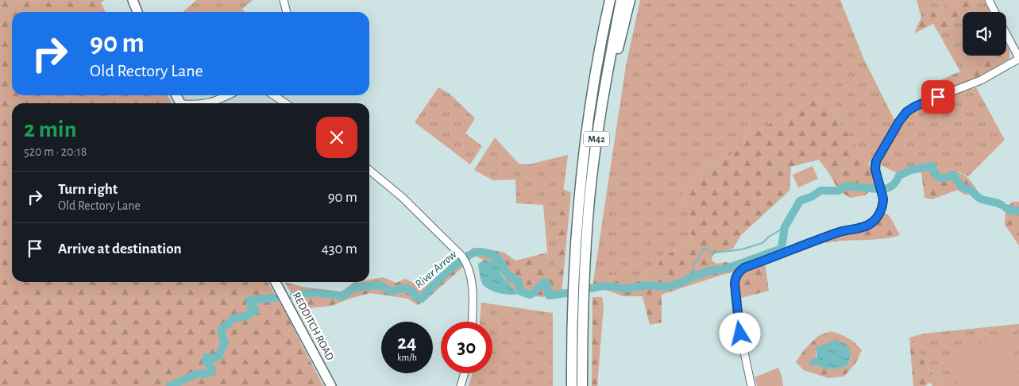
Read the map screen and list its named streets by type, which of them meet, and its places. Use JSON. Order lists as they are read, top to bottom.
{
  "streets": {
    "highway": ["M42"],
    "main road": ["REDDITCH ROAD"]
  },
  "water": ["River Arrow"],
  "page": {
    "turn": ["90 m", "Old Rectory Lane"],
    "heading": ["2 min", "520 m · 20:18"],
    "list": [
      {
        "name": "Turn right",
        "note": "Old Rectory Lane",
        "value": "90 m"
      },
      {
        "name": "Arrive at destination",
        "value": "430 m"
      }
    ],
    "speed": "24 km/h",
    "limit": "30"
  }
}
